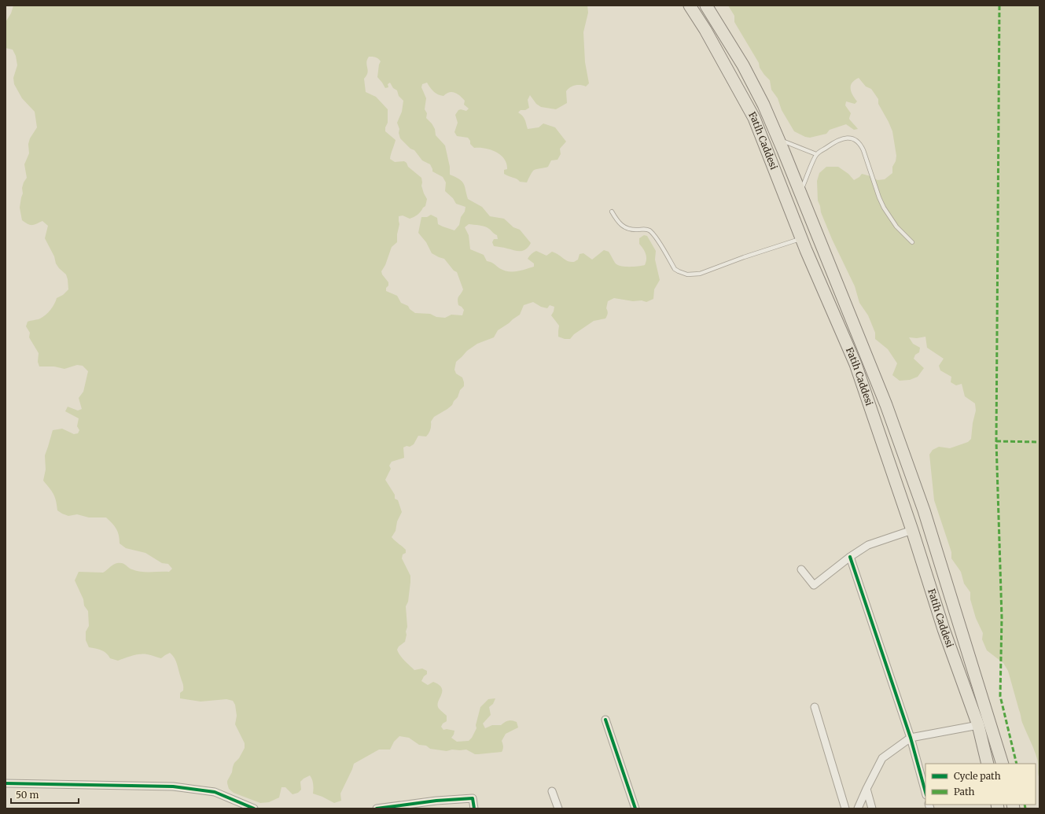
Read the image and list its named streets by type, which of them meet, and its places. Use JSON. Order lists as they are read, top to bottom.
{
  "streets": {
    "main road": ["Fatih Caddesi"]
  },
  "legend": ["Cycle path", "Path"],
  "scale_bar": "50 m"
}
